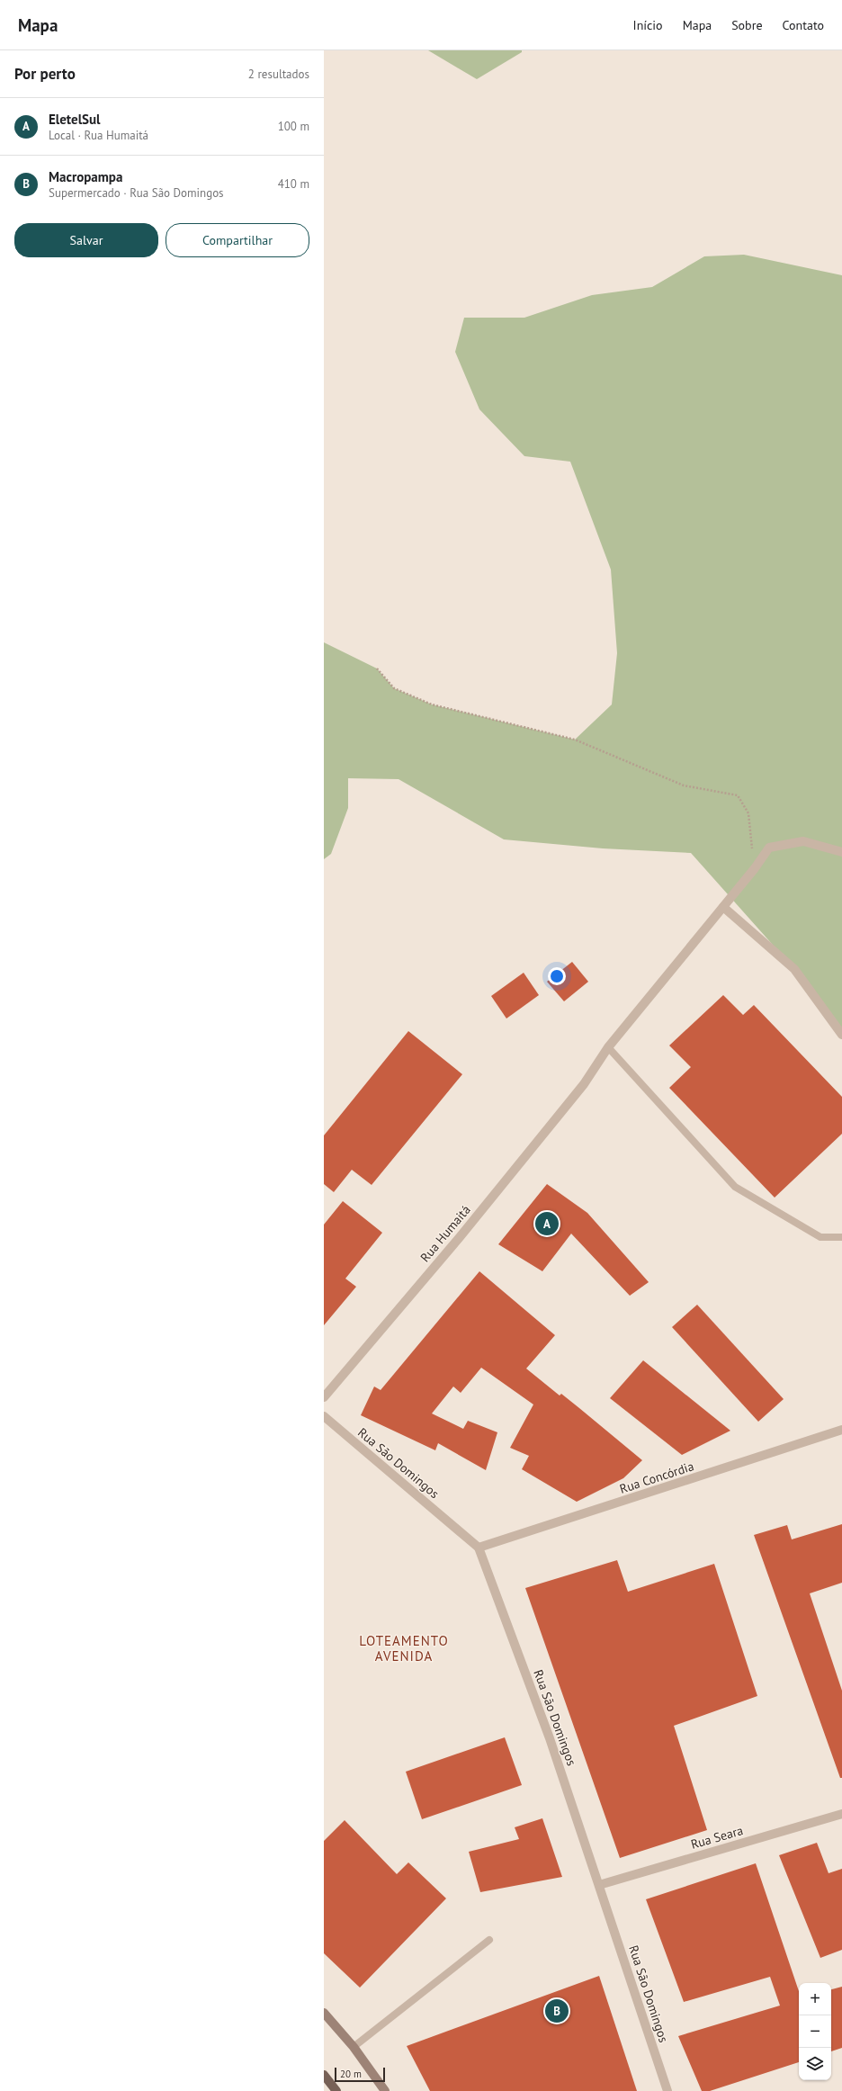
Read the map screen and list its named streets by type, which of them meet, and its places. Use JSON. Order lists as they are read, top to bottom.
{
  "streets": {
    "street": [
      "Rua Humaitá",
      "Rua São Domingos",
      "Rua Concórdia",
      "Rua Seara"
    ]
  },
  "crossings": [
    ["Rua São Domingos", "Rua Concórdia"],
    ["Rua São Domingos", "Rua Seara"]
  ],
  "districts": ["LOTEAMENTO AVENIDA"],
  "scale_bar": "20 m",
  "page": {
    "header": "Mapa",
    "nav": [
      "Início",
      "Mapa",
      "Sobre",
      "Contato"
    ],
    "heading": ["Por perto", "2 resultados"],
    "list": [
      {
        "mark": "A",
        "name": "EletelSul",
        "note": "Local · Rua Humaitá",
        "value": "100 m"
      },
      {
        "mark": "B",
        "name": "Macropampa",
        "note": "Supermercado · Rua São Domingos",
        "value": "410 m"
      }
    ],
    "buttons": ["Salvar", "Compartilhar"],
    "pins": ["A", "B"],
    "map_buttons": ["+", "−"],
    "scale": "20 m"
  }
}
